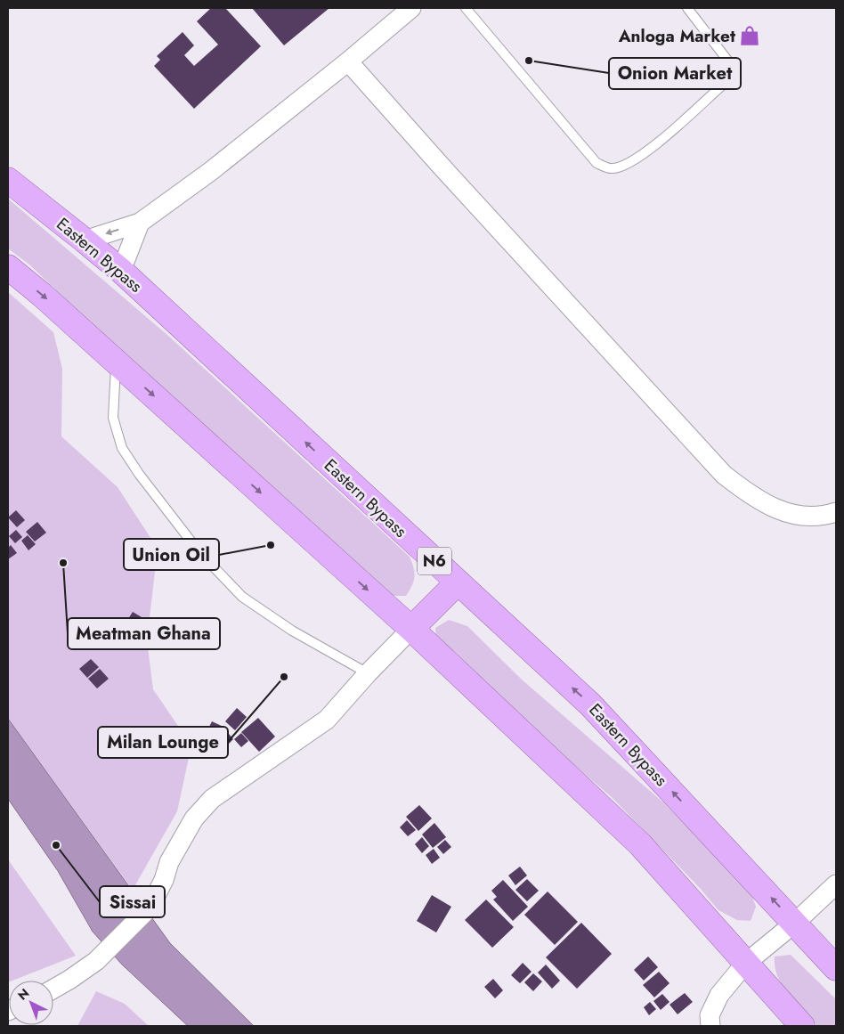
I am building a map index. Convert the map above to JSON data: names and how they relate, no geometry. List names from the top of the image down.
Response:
{
  "streets": {
    "highway": ["Eastern Bypass", "N6"]
  },
  "places": {
    "shop": ["Anloga Market"],
    "other": [
      "Onion Market",
      "Union Oil",
      "Meatman Ghana",
      "Milan Lounge",
      "Sissai"
    ]
  },
  "north": "top left"
}
